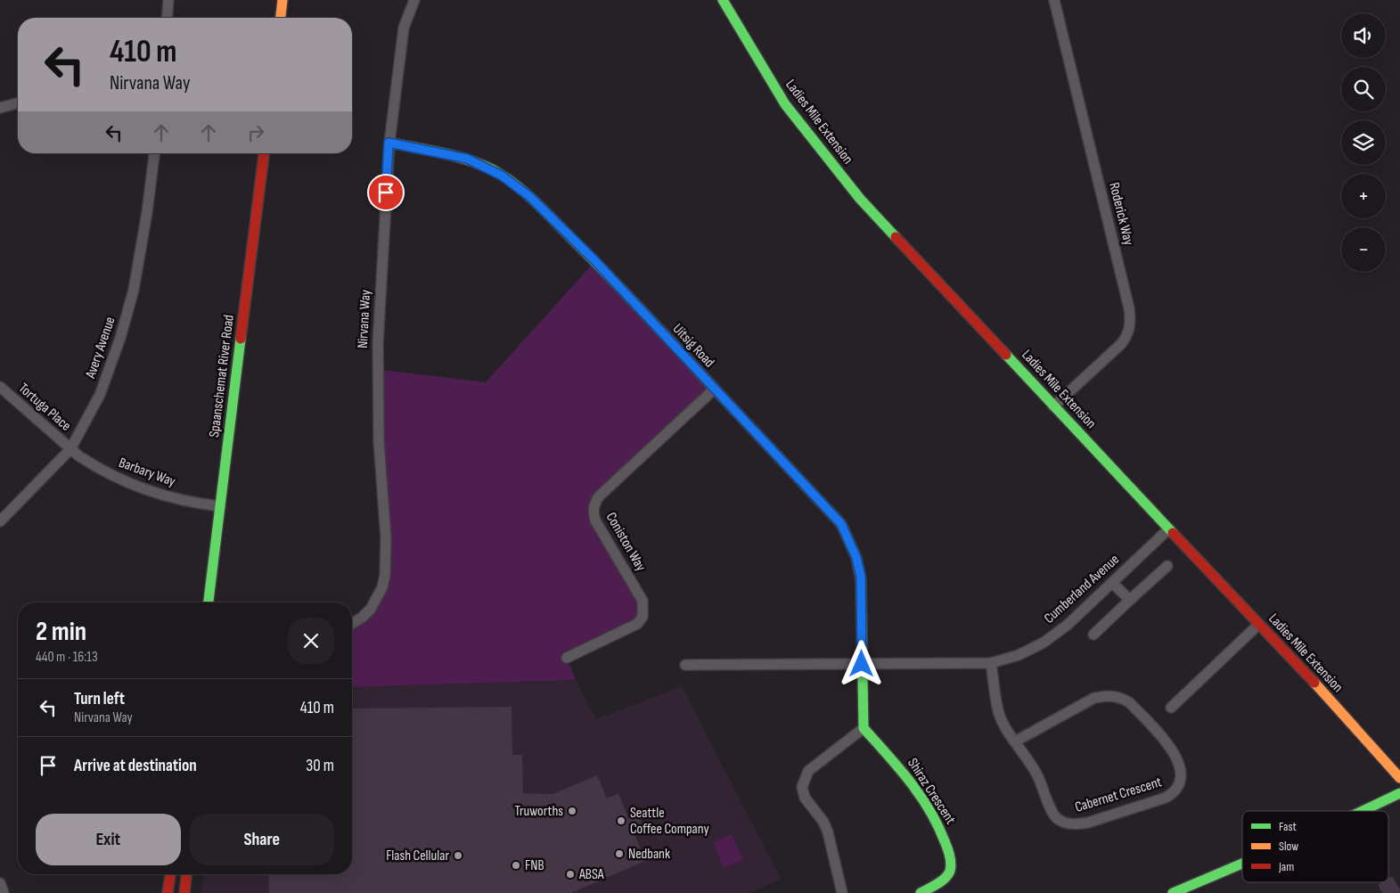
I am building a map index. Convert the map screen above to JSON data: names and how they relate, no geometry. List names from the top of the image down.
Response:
{
  "streets": {
    "main road": [
      "Ladies Mile Extension",
      "Uitsig Road",
      "Spaanschemat River Road",
      "Shiraz Crescent"
    ],
    "street": [
      "Roderick Way",
      "Nirvana Way",
      "Avery Avenue",
      "Tortuga Place",
      "Barbary Way",
      "Coniston Way",
      "Cumberland Avenue",
      "Cabernet Crescent"
    ]
  },
  "crossings": [
    ["Ladies Mile Extension", "Roderick Way"],
    ["Ladies Mile Extension", "Cumberland Avenue"],
    ["Nirvana Way", "Uitsig Road"],
    ["Uitsig Road", "Coniston Way"],
    ["Uitsig Road", "Cumberland Avenue"],
    ["Avery Avenue", "Tortuga Place"],
    ["Avery Avenue", "Barbary Way"],
    ["Spaanschemat River Road", "Barbary Way"],
    ["Tortuga Place", "Barbary Way"],
    ["Cumberland Avenue", "Cabernet Crescent"]
  ],
  "places": [
    "Truworths",
    "Seattle Coffee Company",
    "Nedbank",
    "Flash Cellular",
    "FNB",
    "ABSA"
  ],
  "legend": ["Fast", "Slow", "Jam"],
  "page": {
    "map_buttons": ["+", "−"],
    "turn": ["410 m", "Nirvana Way"],
    "heading": ["2 min", "440 m · 16:13"],
    "list": [
      {
        "name": "Turn left",
        "note": "Nirvana Way",
        "value": "410 m"
      },
      {
        "name": "Arrive at destination",
        "value": "30 m"
      }
    ],
    "buttons": ["Exit", "Share"]
  }
}
